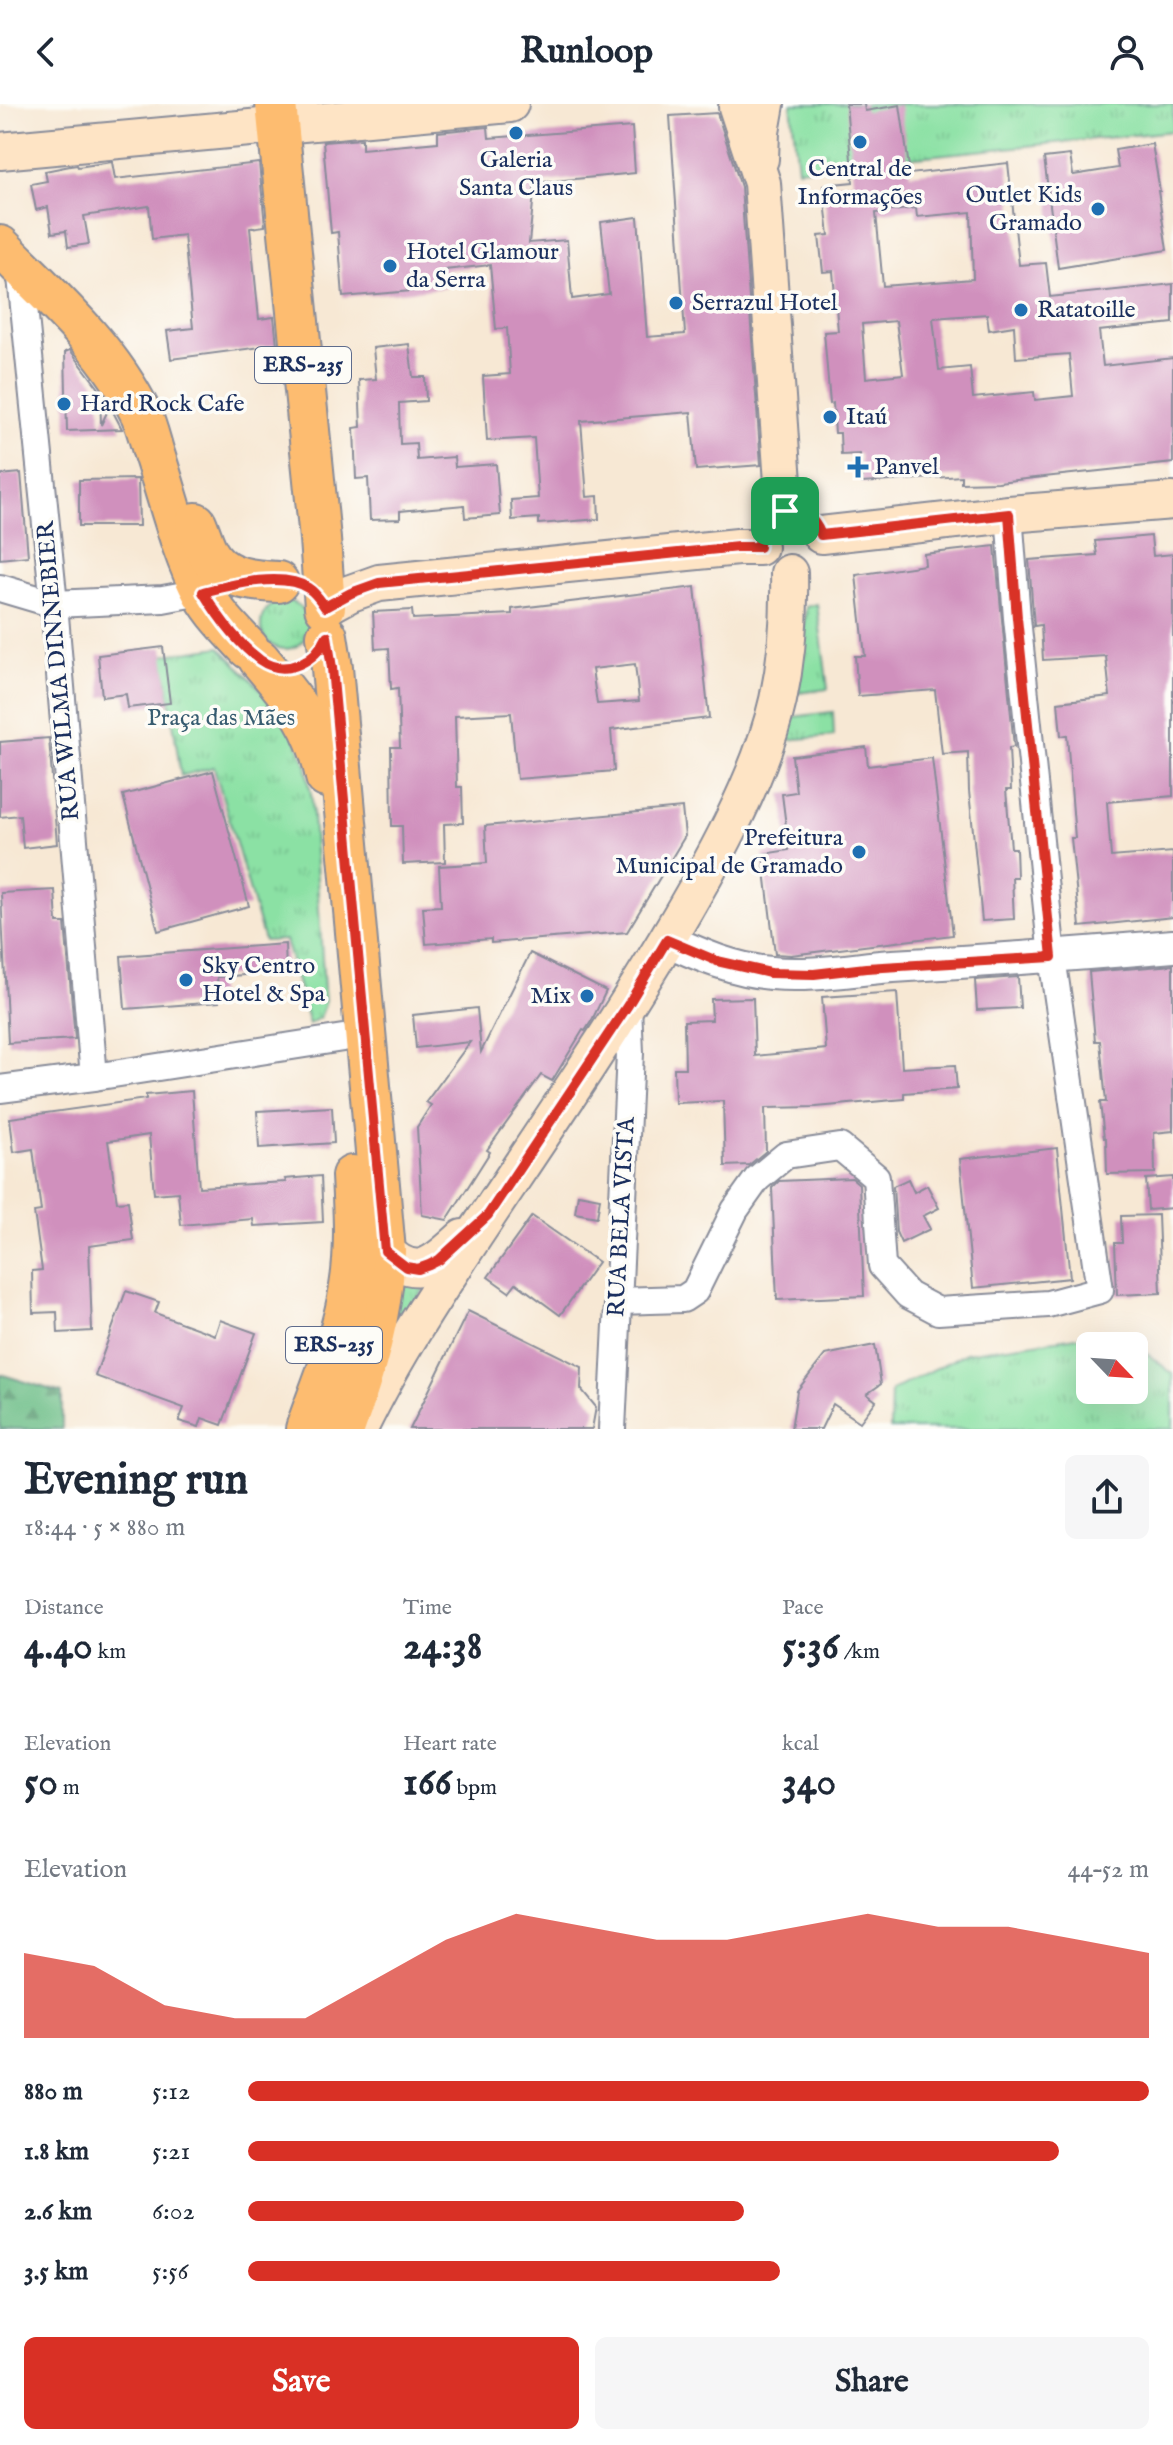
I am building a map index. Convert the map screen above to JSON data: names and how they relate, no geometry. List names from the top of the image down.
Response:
{
  "streets": {
    "main road": ["ERS-235"],
    "street": ["RUA WILMA DINNEBIER", "RUA BELA VISTA"]
  },
  "parks": ["Praça das Mães"],
  "places": {
    "other": [
      "Galeria Santa Claus",
      "Central de Informações",
      "Outlet Kids Gramado",
      "Hotel Glamour da Serra",
      "Serrazul Hotel",
      "Ratatoille",
      "Hard Rock Cafe",
      "Itaú",
      "Prefeitura Municipal de Gramado",
      "Sky Centro Hotel & Spa",
      "Mix"
    ],
    "health": ["Panvel"]
  },
  "north": "bottom right",
  "page": {
    "header": "Runloop",
    "heading": ["Evening run", "18:44 · 5 × 880 m"],
    "stats": [
      ["Distance", "4.40 km"],
      ["Time", "24:38"],
      ["Pace", "5:36 /km"],
      ["Elevation", "50 m"],
      ["Heart rate", "166 bpm"],
      ["kcal", "340"]
    ],
    "chart": ["Elevation", "44–52 m"],
    "list": [
      {
        "name": "880 m",
        "note": "5:12"
      },
      {
        "name": "1.8 km",
        "note": "5:21"
      },
      {
        "name": "2.6 km",
        "note": "6:02"
      },
      {
        "name": "3.5 km",
        "note": "5:56"
      }
    ],
    "buttons": ["Save", "Share"]
  }
}
